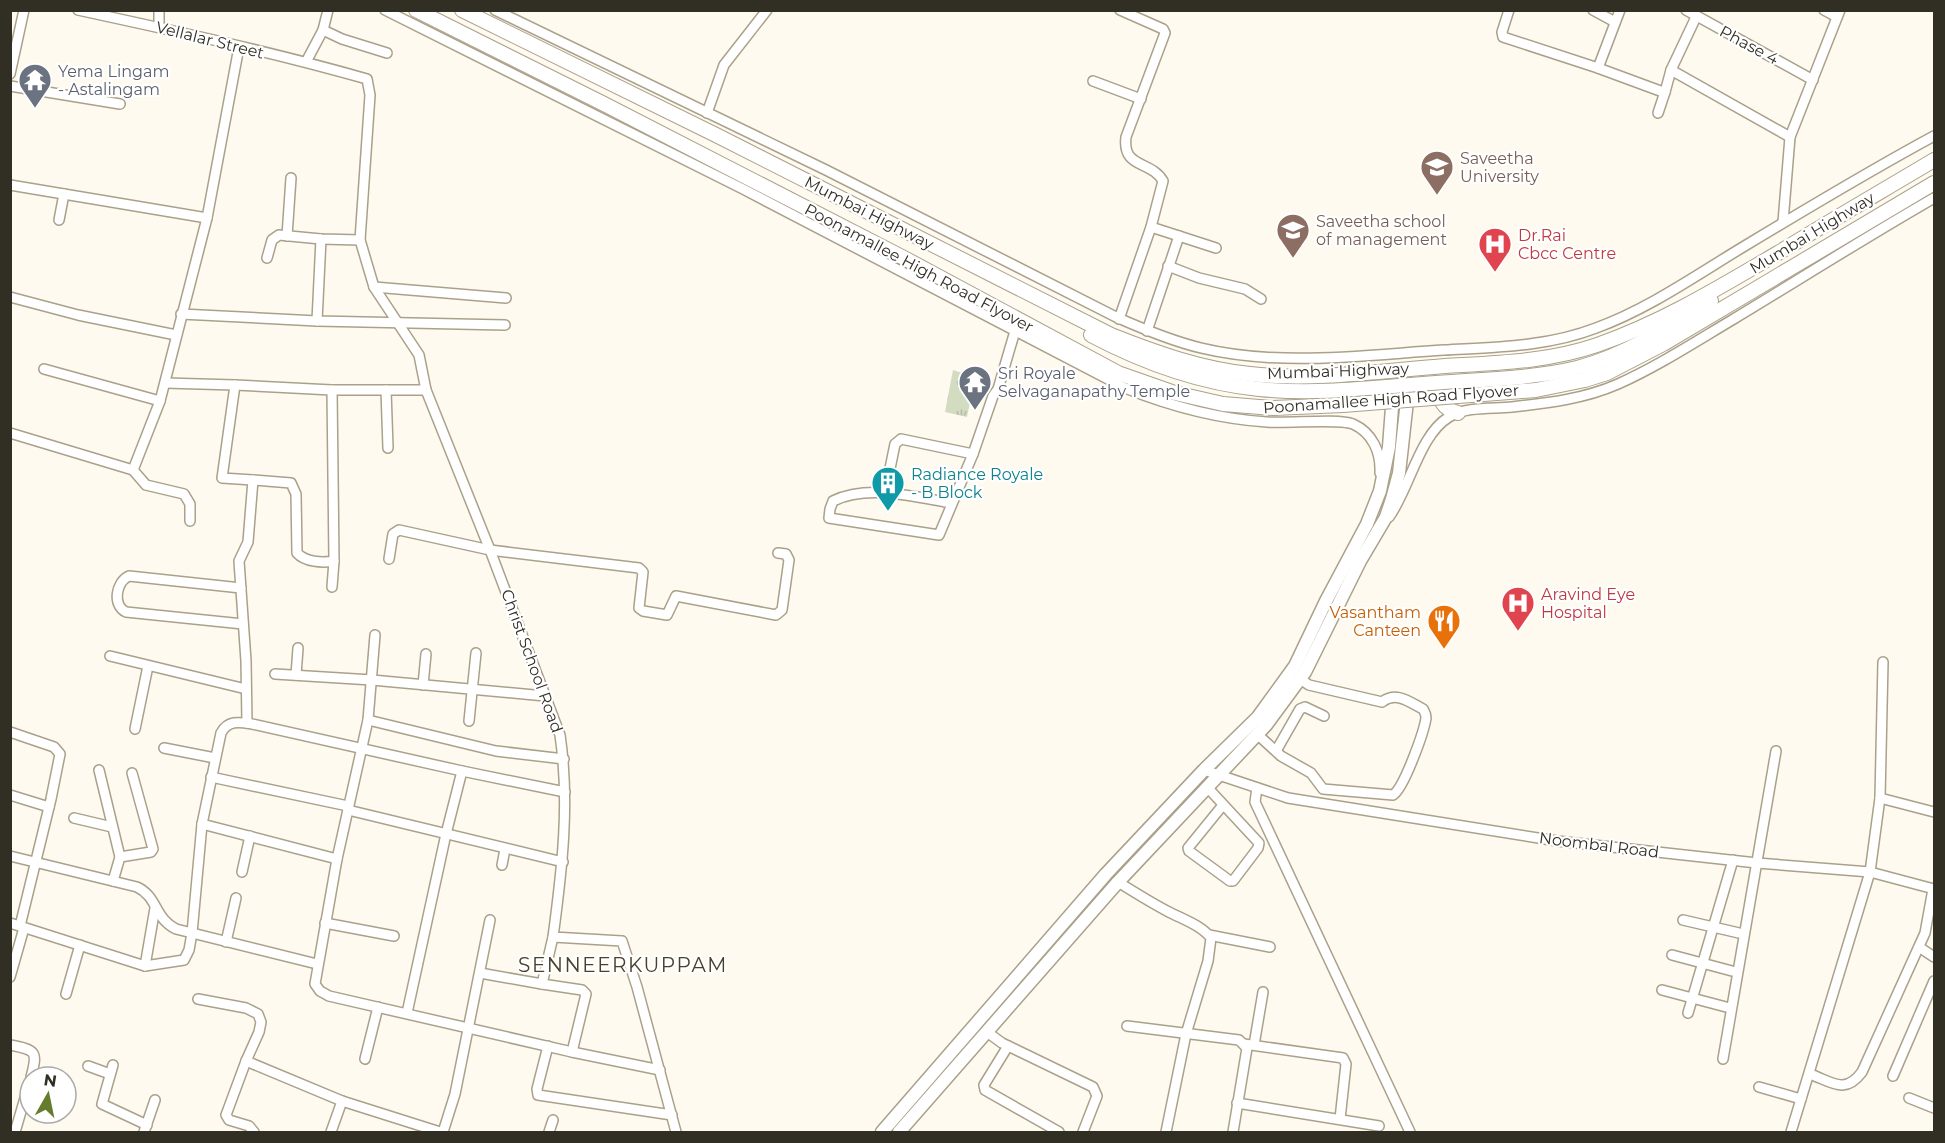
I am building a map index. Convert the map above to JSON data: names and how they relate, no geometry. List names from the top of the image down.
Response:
{
  "streets": {
    "highway": ["Mumbai Highway", "Poonamallee High Road Flyover"],
    "street": [
      "Vellalar Street",
      "Phase 4",
      "Christ School Road",
      "Noombal Road"
    ]
  },
  "crossings": [
    ["Vellalar Street", "Christ School Road"]
  ],
  "districts": ["SENNEERKUPPAM"],
  "places": {
    "temple": ["Yema Lingam - Astalingam", "Sri Royale Selvaganapathy Temple"],
    "school or university": ["Saveetha University", "Saveetha school of management"],
    "hospital": ["Dr.Rai Cbcc Centre", "Aravind Eye Hospital"],
    "building": ["Radiance Royale - B Block"],
    "restaurant": ["Vasantham Canteen"]
  },
  "north": "top"
}
